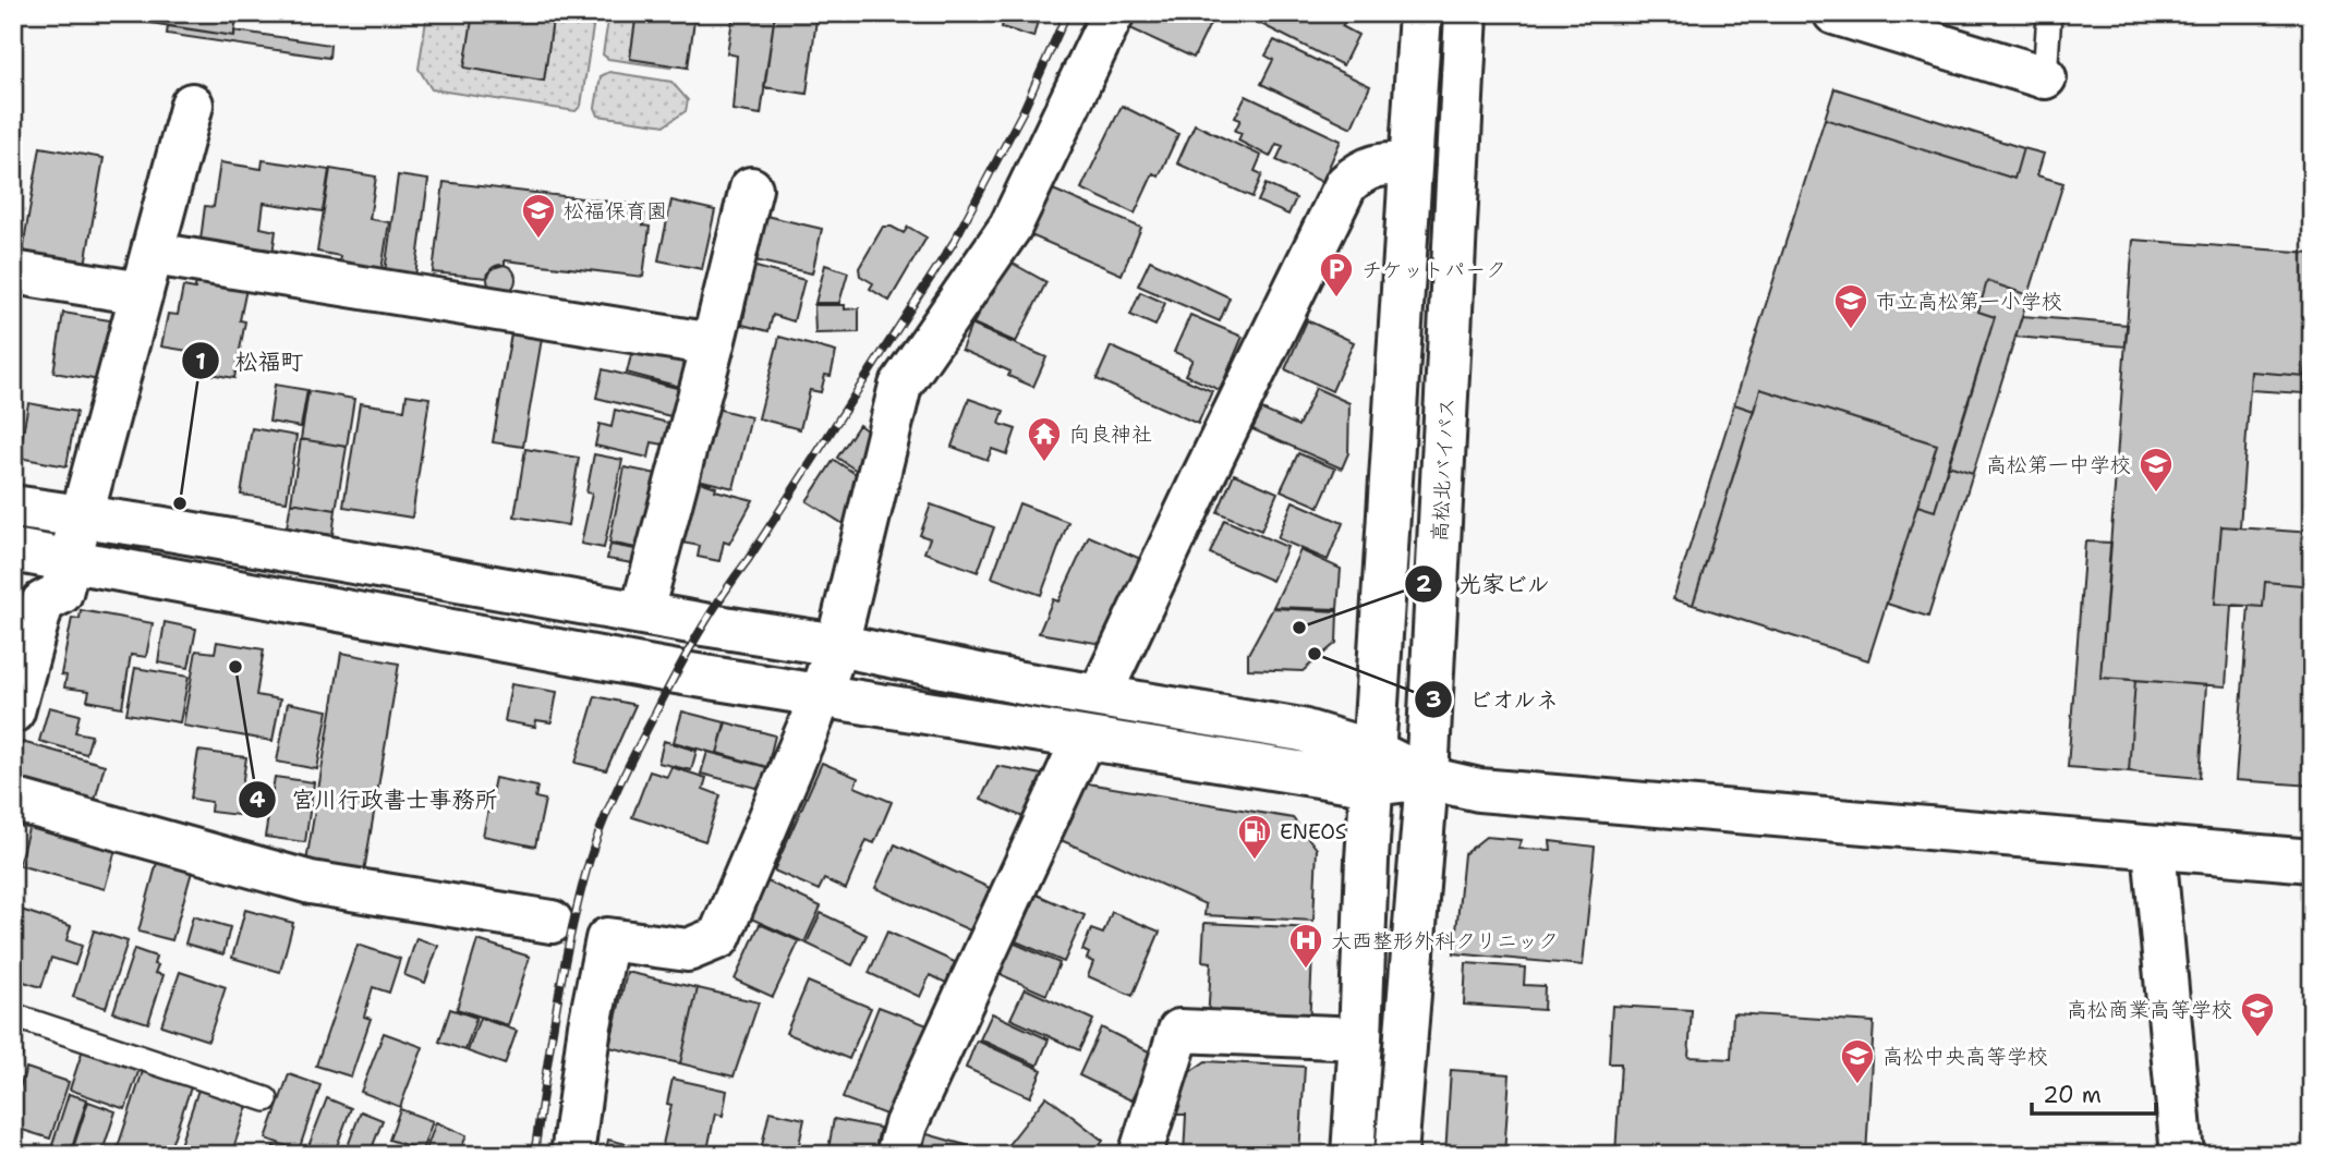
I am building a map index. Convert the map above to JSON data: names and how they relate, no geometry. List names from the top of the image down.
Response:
{
  "streets": {
    "main road": ["高松北バイパス"]
  },
  "places": {
    "school or university": [
      "松福保育園",
      "市立高松第一小学校",
      "高松第一中学校",
      "高松商業高等学校",
      "高松中央高等学校"
    ],
    "parking": ["チケットパーク"],
    "temple": ["向良神社"],
    "other": [
      "松福町",
      "光家ビル",
      "ビオルネ",
      "宮川行政書士事務所"
    ],
    "fuel station": ["ENEOS"],
    "hospital": ["大西整形外科クリニック"]
  },
  "scale_bar": "20 m"
}
